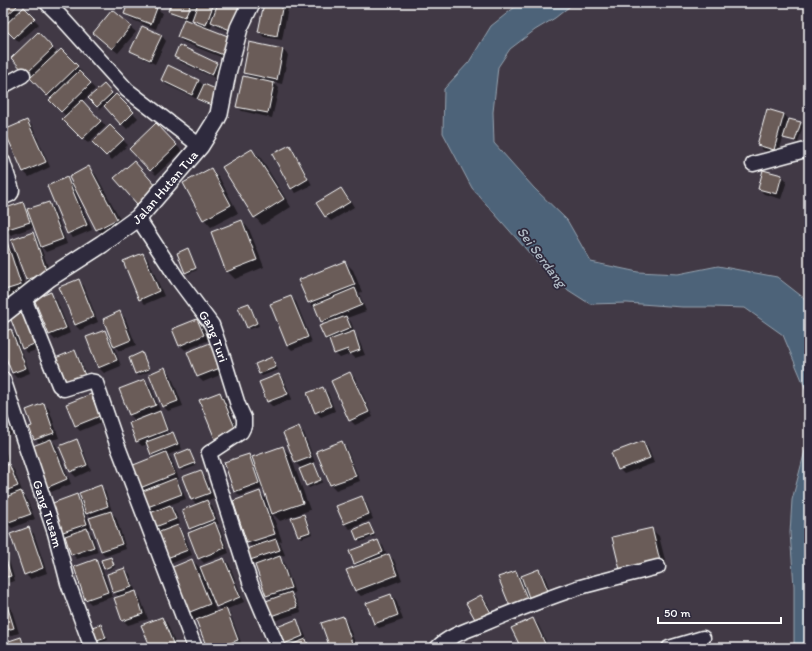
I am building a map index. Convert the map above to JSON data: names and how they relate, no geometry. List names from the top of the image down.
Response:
{
  "streets": {
    "street": ["Jalan Hutan Tua", "Gang Turi", "Gang Tusam"]
  },
  "crossings": [
    ["Jalan Hutan Tua", "Gang Turi"]
  ],
  "water": ["Sei Serdang"],
  "scale_bar": "50 m"
}
